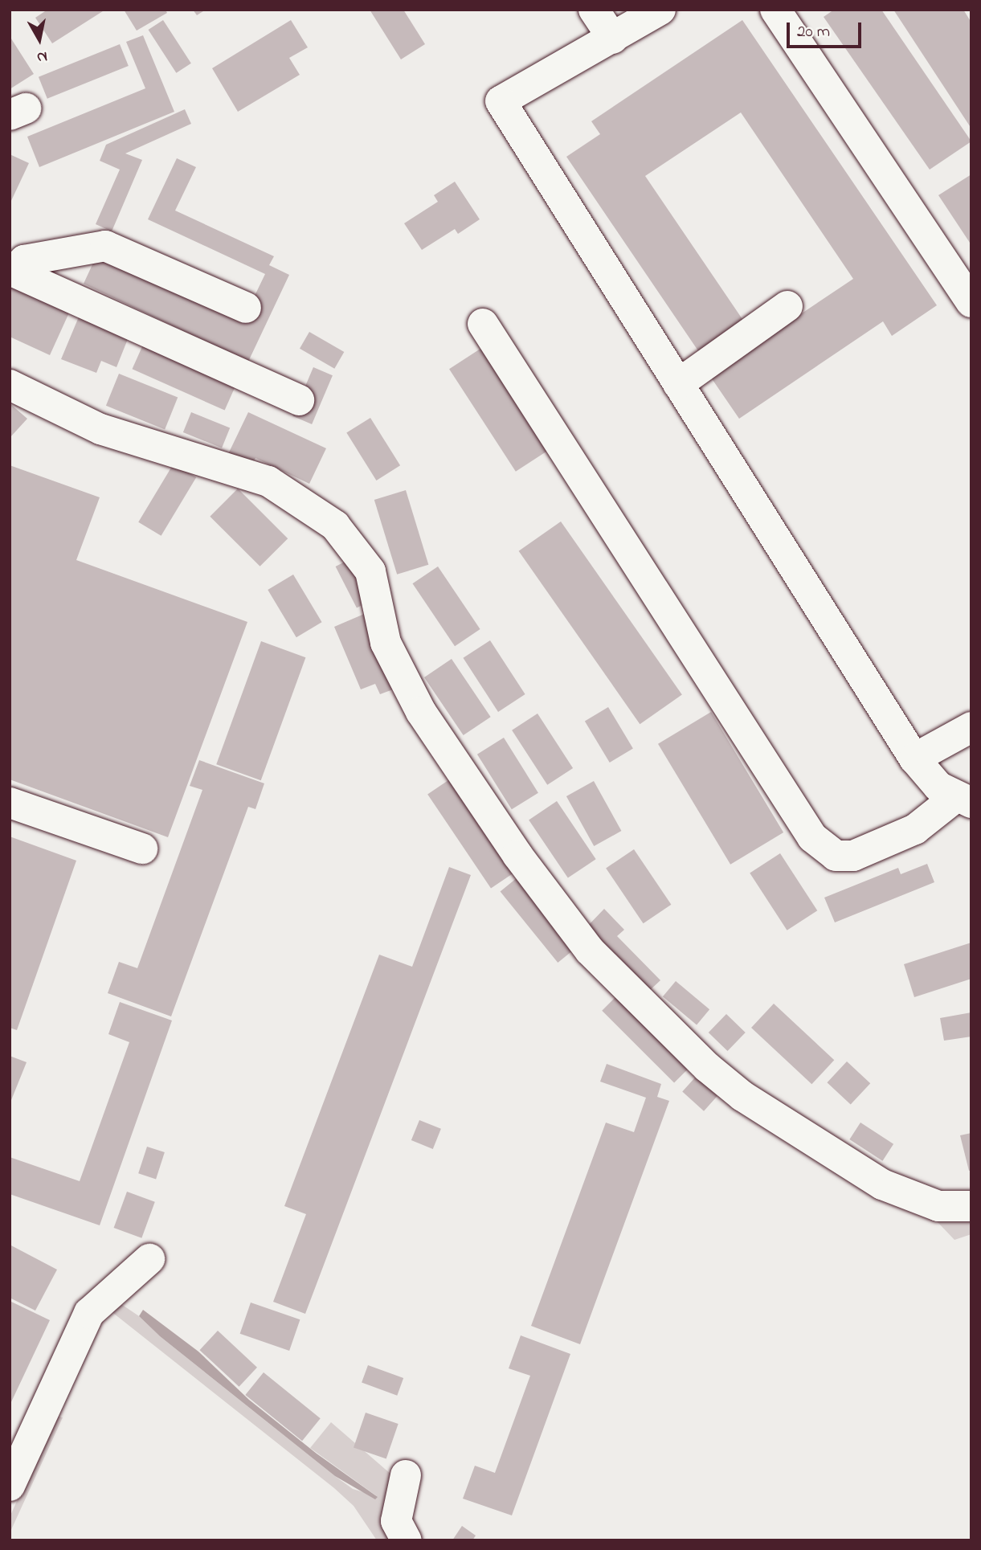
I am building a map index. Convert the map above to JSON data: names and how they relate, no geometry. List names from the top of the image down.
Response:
{
  "scale_bar": "20 m",
  "north": "bottom"
}
